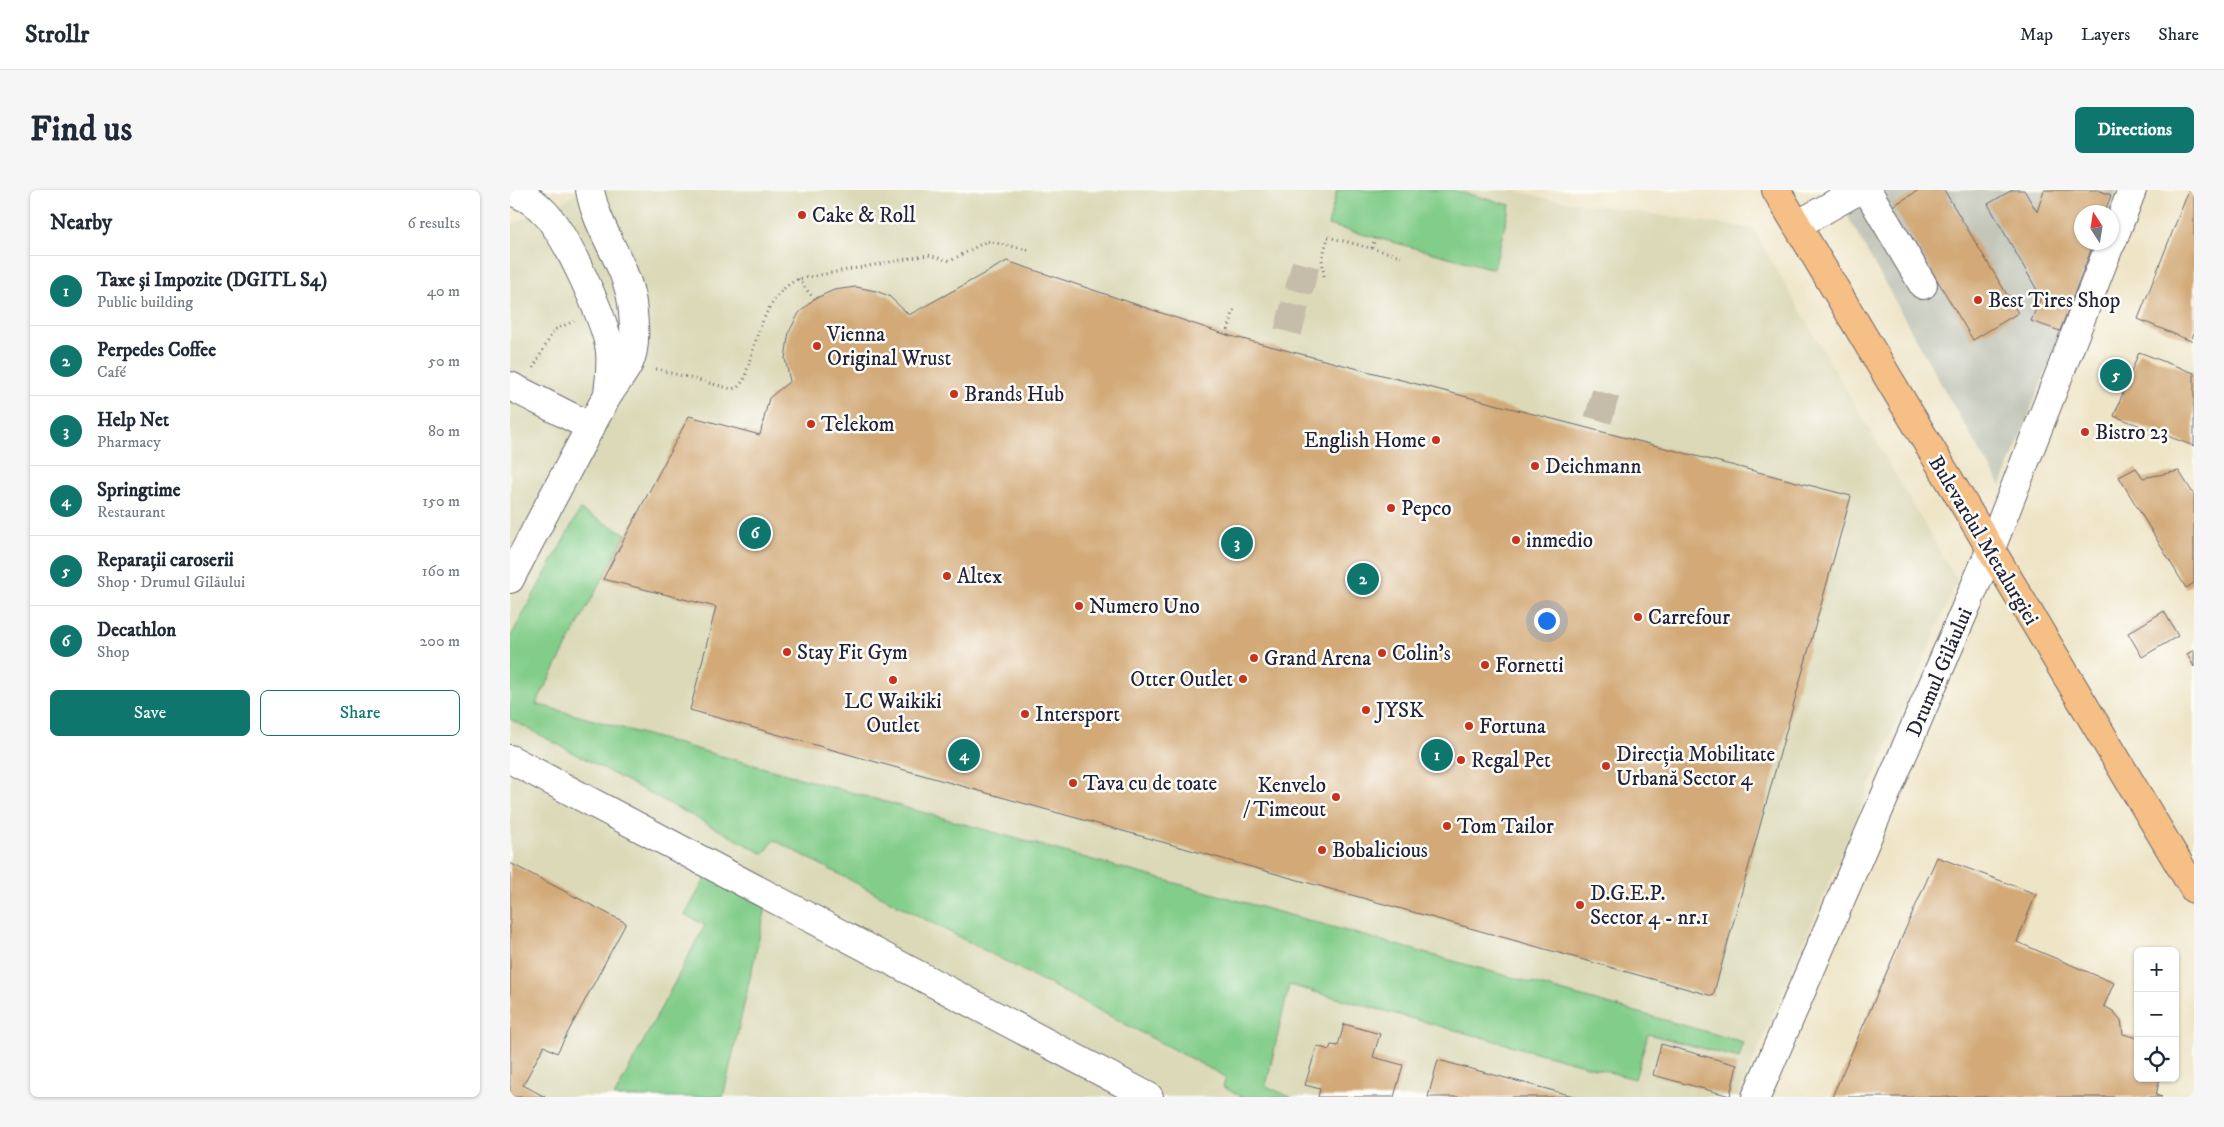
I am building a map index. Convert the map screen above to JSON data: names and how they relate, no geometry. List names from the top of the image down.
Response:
{
  "streets": {
    "main road": ["Bulevardul Metalurgiei"],
    "street": ["Drumul Gilăului"]
  },
  "crossings": [
    ["Bulevardul Metalurgiei", "Drumul Gilăului"]
  ],
  "places": [
    "Cake & Roll",
    "Best Tires Shop",
    "Vienna Original Wrust",
    "Brands Hub",
    "Telekom",
    "Bistro 23",
    "English Home",
    "Deichmann",
    "Pepco",
    "inmedio",
    "Altex",
    "Numero Uno",
    "Carrefour",
    "Stay Fit Gym",
    "Colin's",
    "Grand Arena",
    "Fornetti",
    "Otter Outlet",
    "LC Waikiki Outlet",
    "JYSK",
    "Intersport",
    "Fortuna",
    "Regal Pet",
    "Direcția Mobilitate Urbană Sector 4",
    "Tava cu de toate",
    "Kenvelo / Timeout",
    "Tom Tailor",
    "Bobalicious",
    "D.G.E.P. Sector 4 - nr.1"
  ],
  "north": "top",
  "page": {
    "header": "Strollr",
    "nav": ["Map", "Layers", "Share"],
    "buttons": [
      "Directions",
      ["Save", "Share"]
    ],
    "title": "Find us",
    "heading": ["Nearby", "6 results"],
    "list": [
      {
        "mark": "1",
        "name": "Taxe și Impozite (DGITL S4)",
        "note": "Public building",
        "value": "40 m"
      },
      {
        "mark": "2",
        "name": "Perpedes Coffee",
        "note": "Café",
        "value": "50 m"
      },
      {
        "mark": "3",
        "name": "Help Net",
        "note": "Pharmacy",
        "value": "80 m"
      },
      {
        "mark": "4",
        "name": "Springtime",
        "note": "Restaurant",
        "value": "150 m"
      },
      {
        "mark": "5",
        "name": "Reparații caroserii",
        "note": "Shop · Drumul Gilăului",
        "value": "160 m"
      },
      {
        "mark": "6",
        "name": "Decathlon",
        "note": "Shop",
        "value": "200 m"
      }
    ],
    "pins": [
      "5",
      "6",
      "3",
      "2",
      "1",
      "4"
    ],
    "map_buttons": ["+", "−"]
  }
}
